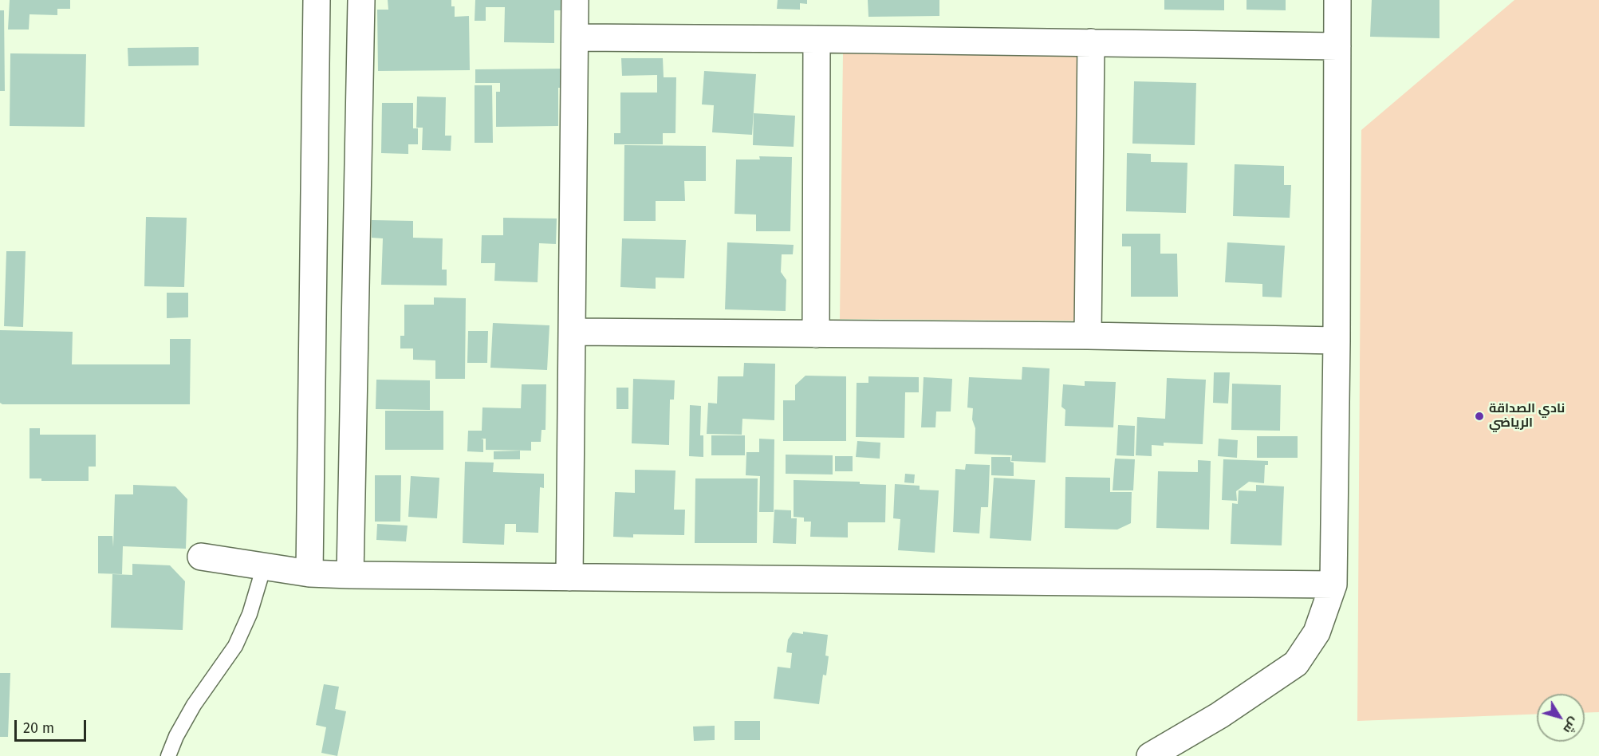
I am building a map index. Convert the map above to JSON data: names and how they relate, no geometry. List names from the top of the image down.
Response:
{
  "places": ["نادي الصداقة الرياضي"],
  "scale_bar": "20 m",
  "north": "bottom right"
}
